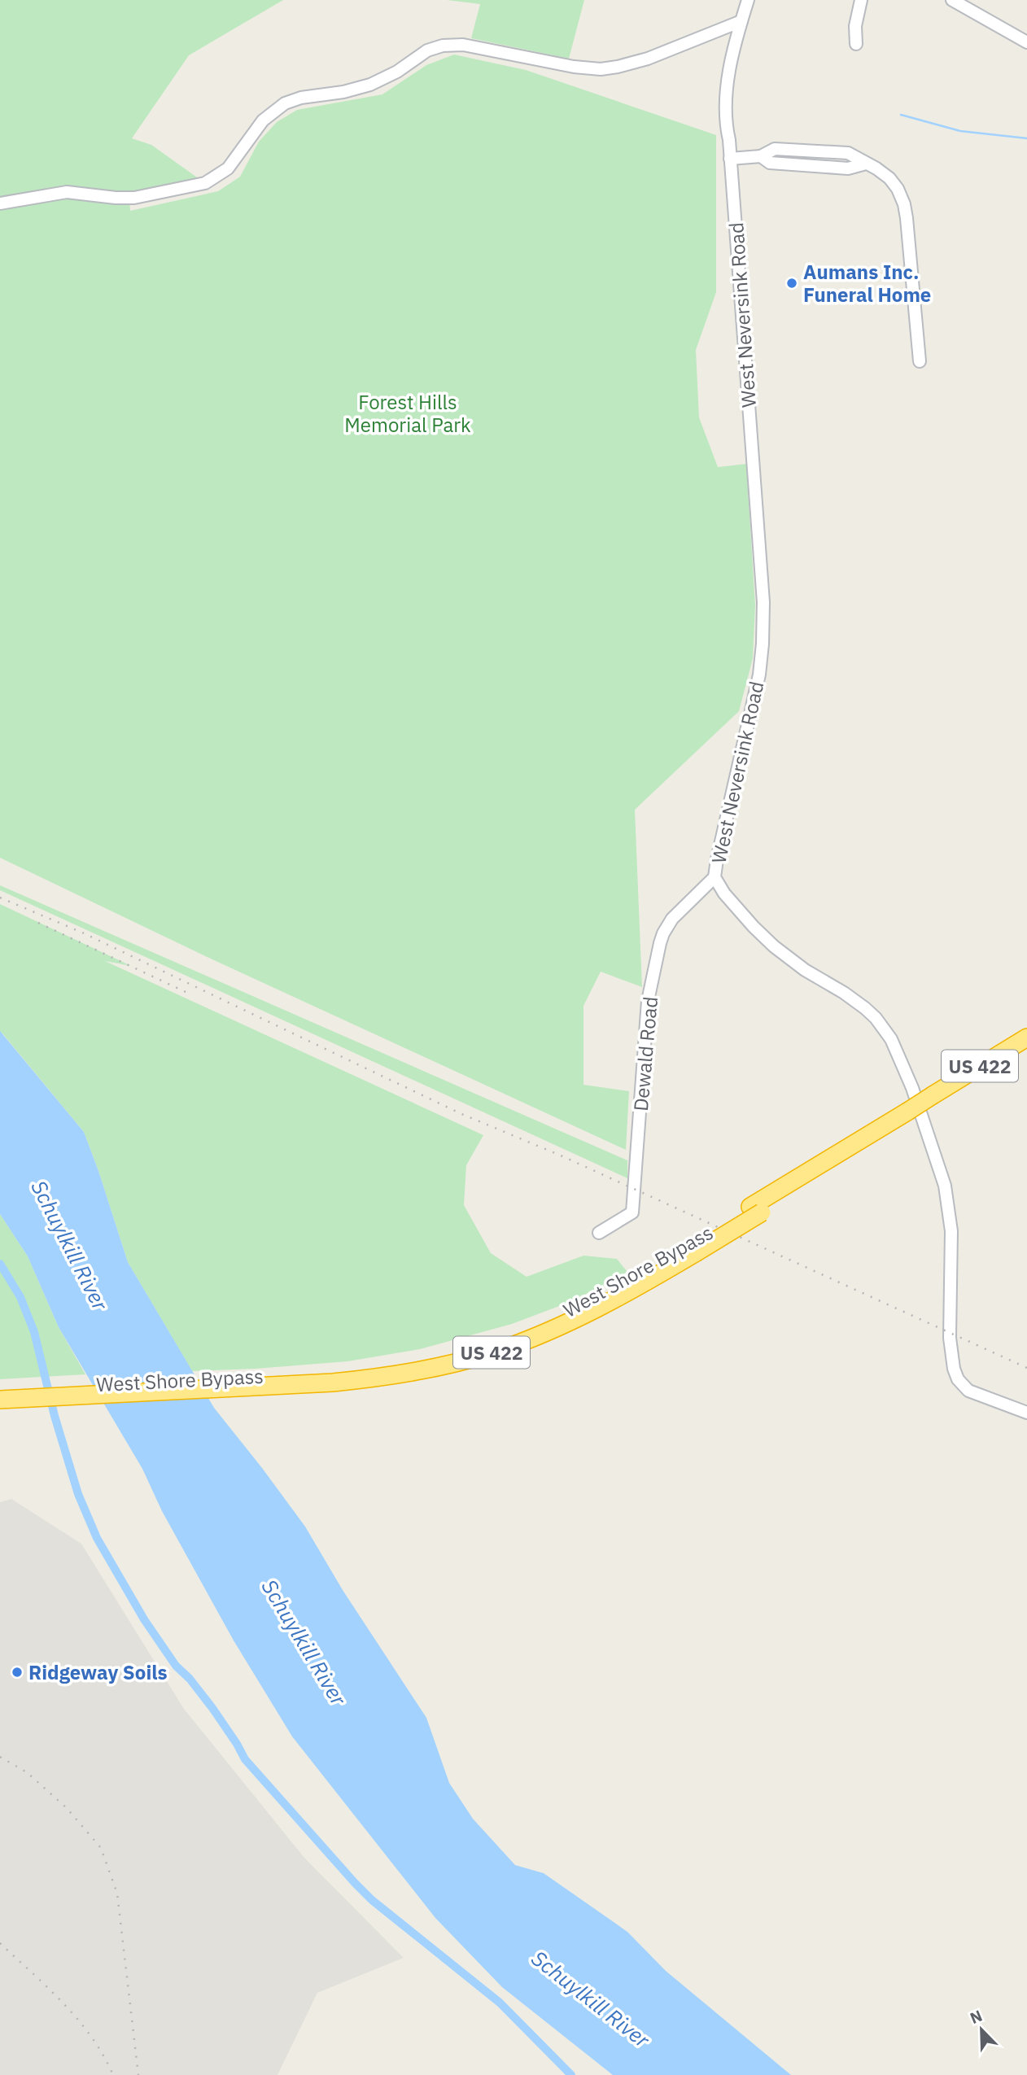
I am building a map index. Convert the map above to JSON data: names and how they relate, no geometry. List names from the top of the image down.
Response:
{
  "streets": {
    "highway": ["US 422", "West Shore Bypass"],
    "street": ["West Neversink Road", "Dewald Road"]
  },
  "crossings": [
    ["West Neversink Road", "Dewald Road"]
  ],
  "water": ["Schuylkill River"],
  "parks": ["Forest Hills Memorial Park"],
  "places": ["Aumans Inc. Funeral Home", "Ridgeway Soils"],
  "north": "top left"
}
